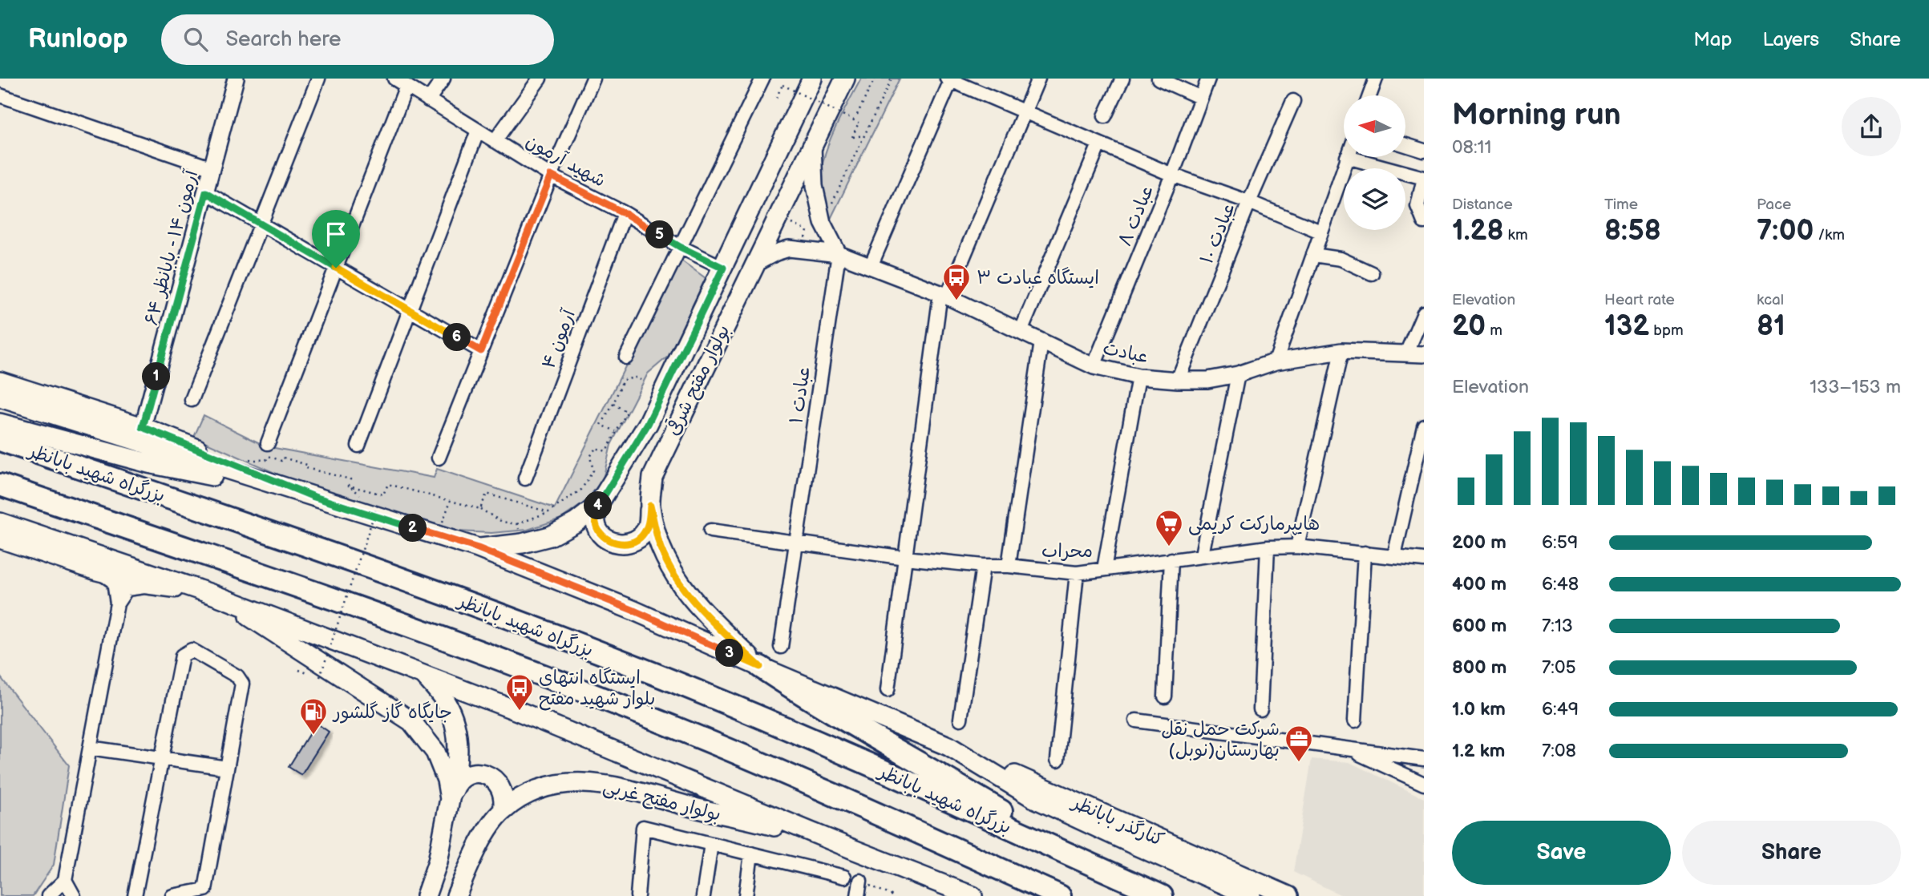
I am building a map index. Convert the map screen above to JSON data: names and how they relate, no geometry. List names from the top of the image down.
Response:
{
  "streets": {
    "highway": ["بزرگراه شهید بابانظر"],
    "main road": ["بولوار مفتح شرقی", "بولوار مفتح غربی", "کنارگذر بابانظر"],
    "street": [
      "شهید آرمون",
      "عبادت ۸",
      "عبادت ۱۰",
      "آرمون ۱۴ - بابانظر ۶۴",
      "آرمون ۴",
      "عبادت",
      "عبادت ۱",
      "محراب"
    ]
  },
  "crossings": [
    ["شهید آرمون", "آرمون ۴"],
    ["شهید آرمون", "بولوار مفتح شرقی"],
    ["عبادت ۸", "عبادت"],
    ["عبادت ۱۰", "عبادت"],
    ["عبادت", "بولوار مفتح شرقی"],
    ["عبادت", "عبادت ۱"],
    ["عبادت ۱", "محراب"]
  ],
  "places": {
    "bus stop": ["ایستگاه عبادت ۳", "ایستگاه انتهای بلوار شهید مفتح"],
    "supermarket": ["هایپرمارکت کریمی"],
    "fuel station": ["جایگاه گاز گلشور"],
    "office": ["شرکت حمل نقل بهارستان(نوبل)"]
  },
  "north": "left",
  "page": {
    "header": "Runloop",
    "search": "Search here",
    "nav": ["Map", "Layers", "Share"],
    "heading": ["Morning run", "08:11"],
    "stats": [
      ["Distance", "1.28 km"],
      ["Time", "8:58"],
      ["Pace", "7:00 /km"],
      ["Elevation", "20 m"],
      ["Heart rate", "132 bpm"],
      ["kcal", "81"]
    ],
    "pins": [
      "5",
      "6",
      "1",
      "4",
      "2",
      "3"
    ],
    "chart": ["Elevation", "133–153 m"],
    "list": [
      {
        "name": "200 m",
        "note": "6:59"
      },
      {
        "name": "400 m",
        "note": "6:48"
      },
      {
        "name": "600 m",
        "note": "7:13"
      },
      {
        "name": "800 m",
        "note": "7:05"
      },
      {
        "name": "1.0 km",
        "note": "6:49"
      },
      {
        "name": "1.2 km",
        "note": "7:08"
      }
    ],
    "buttons": ["Save", "Share"]
  }
}
